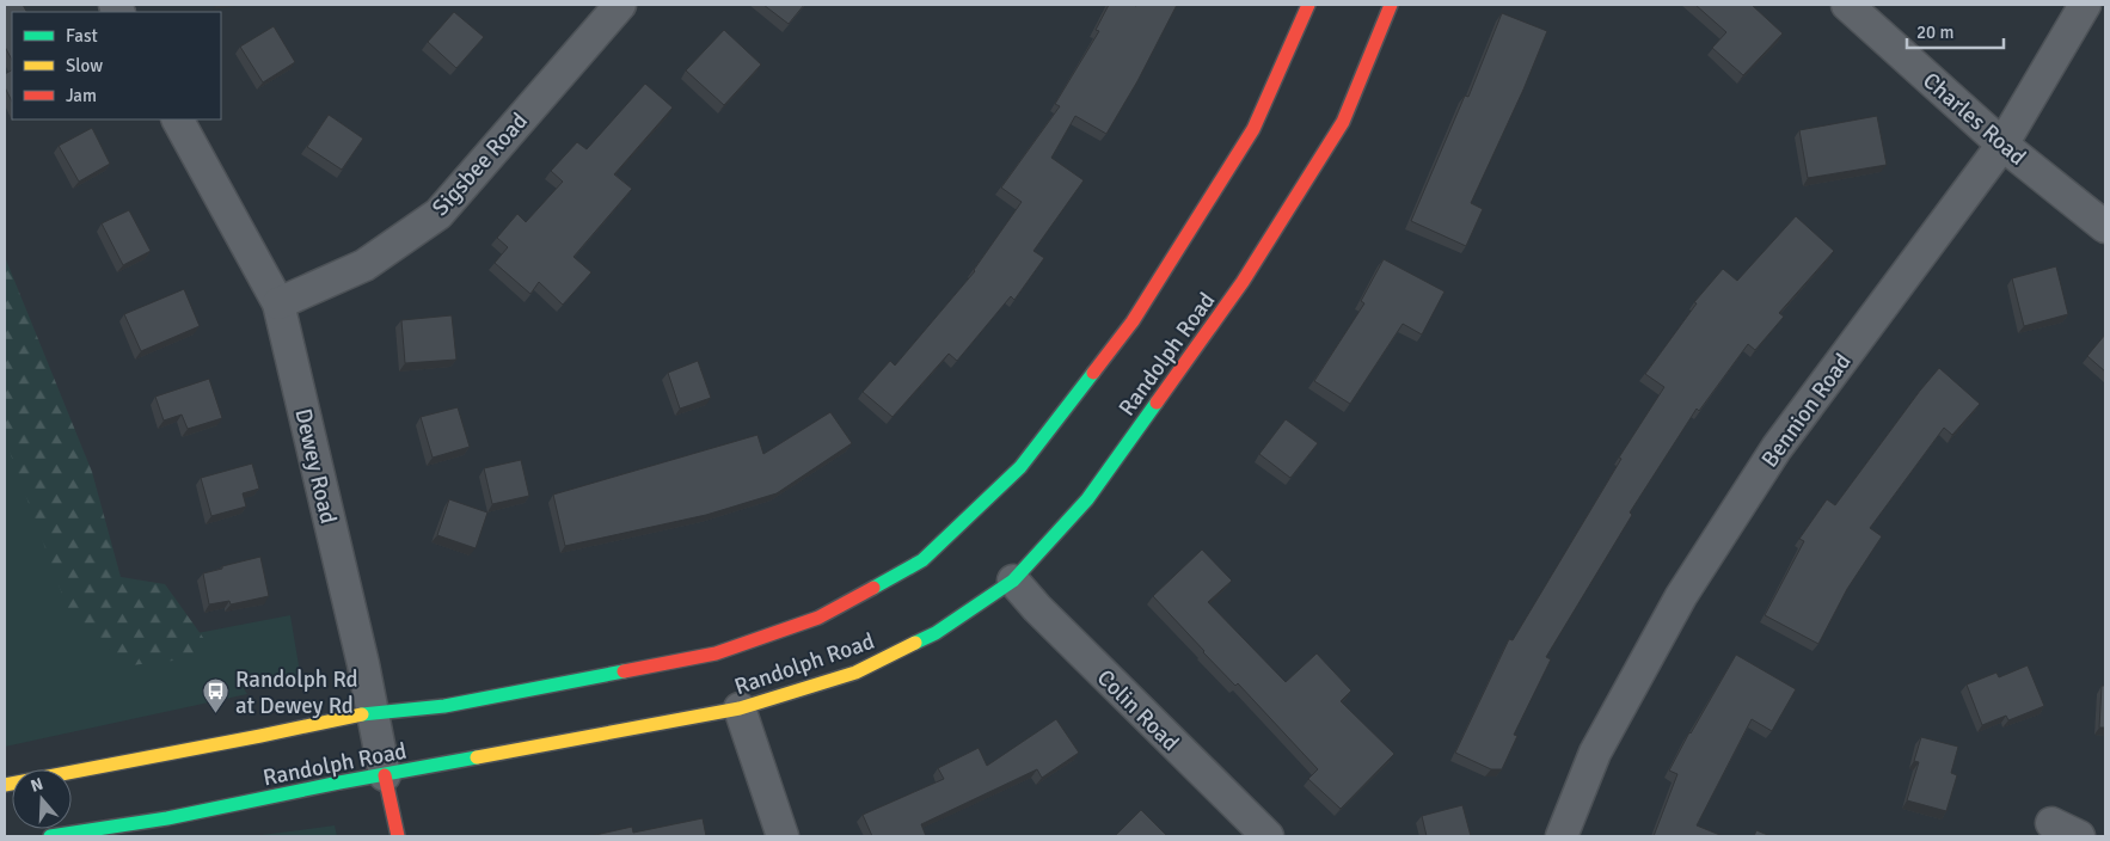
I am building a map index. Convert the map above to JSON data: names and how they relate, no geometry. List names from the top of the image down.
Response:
{
  "streets": {
    "main road": ["Randolph Road", "Dewey Road"],
    "street": [
      "Charles Road",
      "Sigsbee Road",
      "Bennion Road",
      "Colin Road"
    ]
  },
  "crossings": [
    ["Charles Road", "Bennion Road"],
    ["Sigsbee Road", "Dewey Road"],
    ["Randolph Road", "Dewey Road"],
    ["Randolph Road", "Colin Road"]
  ],
  "places": {
    "bus stop": ["Randolph Rd at Dewey Rd"]
  },
  "legend": ["Fast", "Slow", "Jam"],
  "scale_bar": "20 m",
  "north": "top"
}
